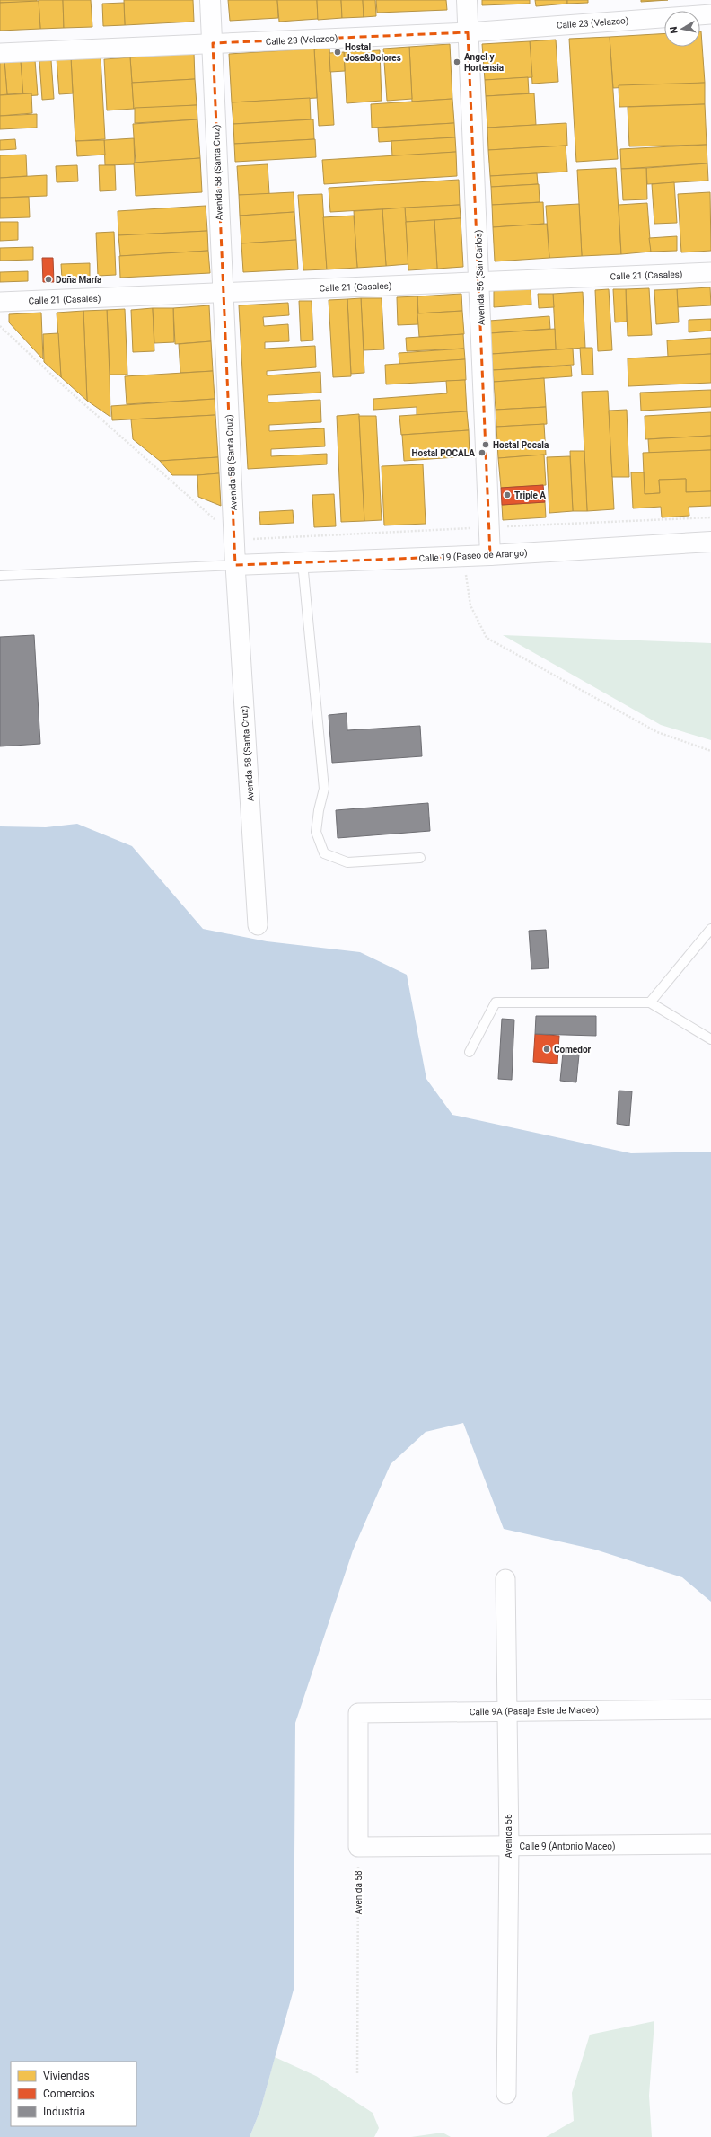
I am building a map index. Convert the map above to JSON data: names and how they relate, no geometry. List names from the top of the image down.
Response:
{
  "streets": {
    "main road": ["Avenida 58 (Santa Cruz)", "Avenida 56 (San Carlos)", "Calle 19 (Paseo de Arango)"],
    "street": [
      "Calle 23 (Velazco)",
      "Calle 21 (Casales)",
      "Calle 9A (Pasaje Este de Maceo)",
      "Avenida 56",
      "Calle 9 (Antonio Maceo)"
    ],
    "path": ["Avenida 58"]
  },
  "crossings": [
    ["Calle 23 (Velazco)", "Avenida 58 (Santa Cruz)"],
    ["Calle 23 (Velazco)", "Avenida 56 (San Carlos)"],
    ["Avenida 58 (Santa Cruz)", "Calle 21 (Casales)"],
    ["Avenida 58 (Santa Cruz)", "Calle 19 (Paseo de Arango)"],
    ["Calle 21 (Casales)", "Avenida 56 (San Carlos)"],
    ["Avenida 56 (San Carlos)", "Calle 19 (Paseo de Arango)"],
    ["Calle 9A (Pasaje Este de Maceo)", "Avenida 56"],
    ["Calle 9A (Pasaje Este de Maceo)", "Calle 9 (Antonio Maceo)"],
    ["Calle 9A (Pasaje Este de Maceo)", "Avenida 58"],
    ["Avenida 56", "Calle 9 (Antonio Maceo)"],
    ["Calle 9 (Antonio Maceo)", "Avenida 58"]
  ],
  "places": [
    "Hostal Jose&Dolores",
    "Angel y Hortensia",
    "Doña María",
    "Hostal Pocala",
    "Hostal POCALA",
    "Triple A",
    "Comedor"
  ],
  "legend": ["Viviendas", "Comercios", "Industria"],
  "north": "left"
}
